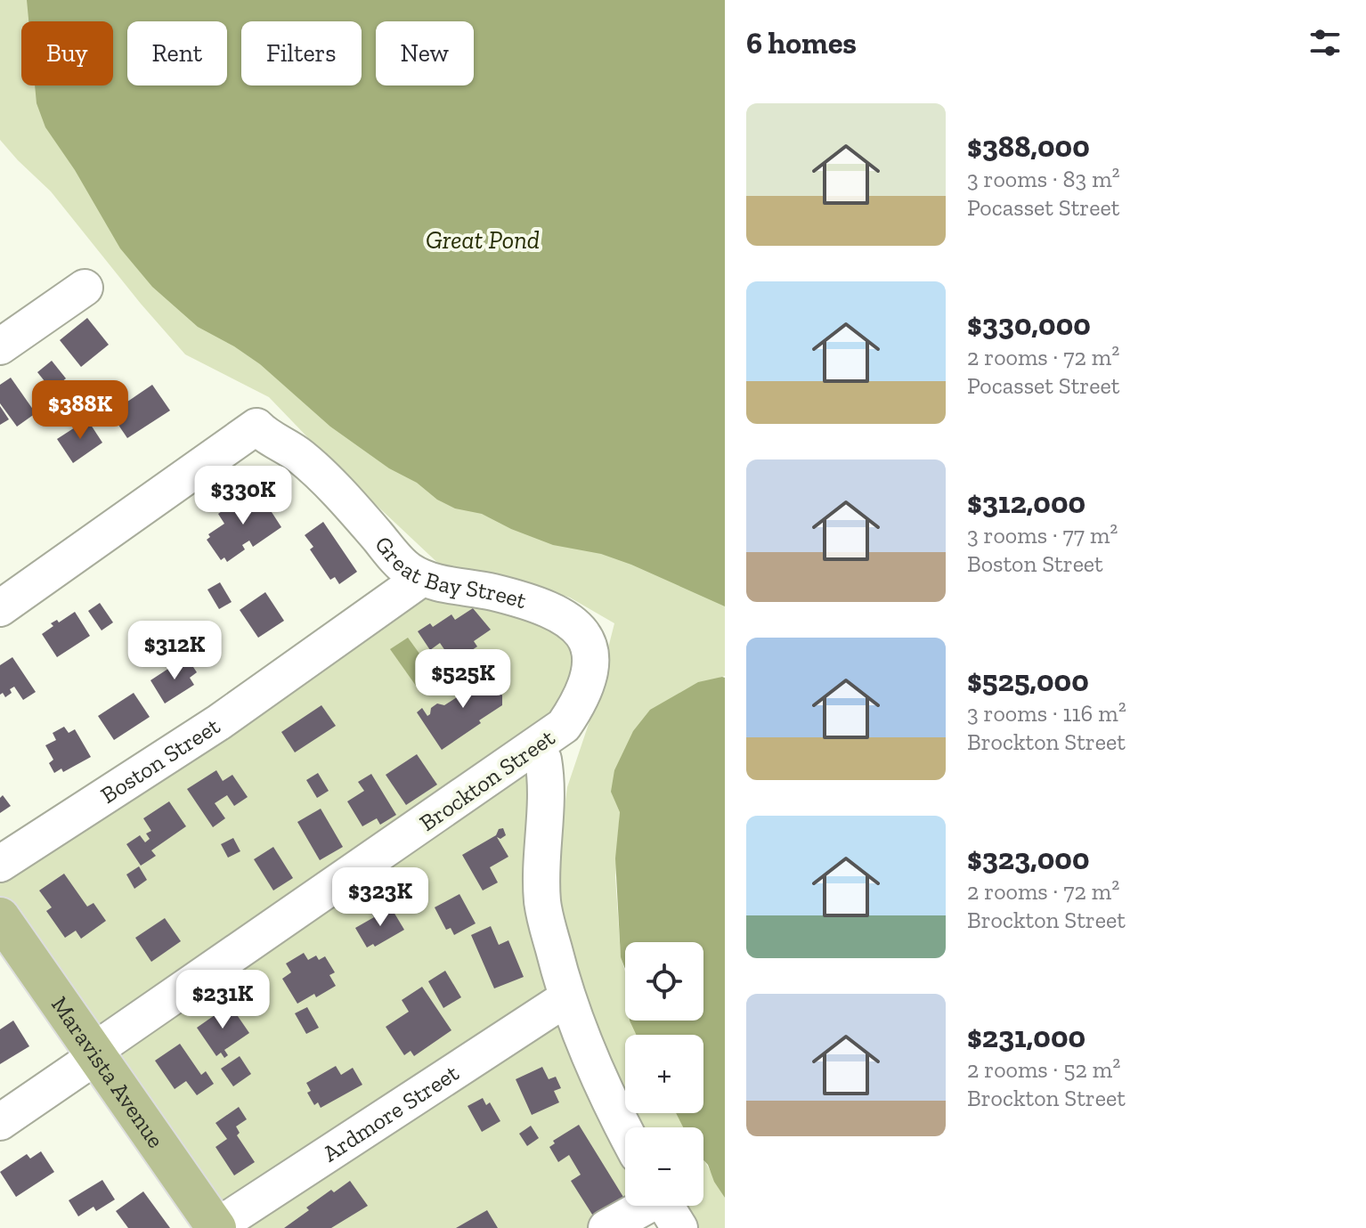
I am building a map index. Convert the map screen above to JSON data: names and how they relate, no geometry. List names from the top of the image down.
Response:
{
  "streets": {
    "main road": ["Maravista Avenue"],
    "street": [
      "Great Bay Street",
      "Boston Street",
      "Brockton Street",
      "Ardmore Street"
    ]
  },
  "crossings": [
    ["Great Bay Street", "Boston Street"],
    ["Great Bay Street", "Brockton Street"],
    ["Brockton Street", "Maravista Avenue"],
    ["Maravista Avenue", "Ardmore Street"]
  ],
  "water": ["Great Pond"],
  "page": {
    "heading": "6 homes",
    "chip": [
      "Buy",
      "Rent",
      "Filters",
      "New"
    ],
    "list": [
      {
        "name": "$388,000",
        "note": "3 rooms · 83 m² · Pocasset Street"
      },
      {
        "name": "$330,000",
        "note": "2 rooms · 72 m² · Pocasset Street"
      },
      {
        "name": "$312,000",
        "note": "3 rooms · 77 m² · Boston Street"
      },
      {
        "name": "$525,000",
        "note": "3 rooms · 116 m² · Brockton Street"
      },
      {
        "name": "$323,000",
        "note": "2 rooms · 72 m² · Brockton Street"
      },
      {
        "name": "$231,000",
        "note": "2 rooms · 52 m² · Brockton Street"
      }
    ],
    "price": [
      "$388K",
      "$330K",
      "$312K",
      "$525K",
      "$323K",
      "$231K"
    ],
    "map_buttons": ["+", "−"]
  }
}
